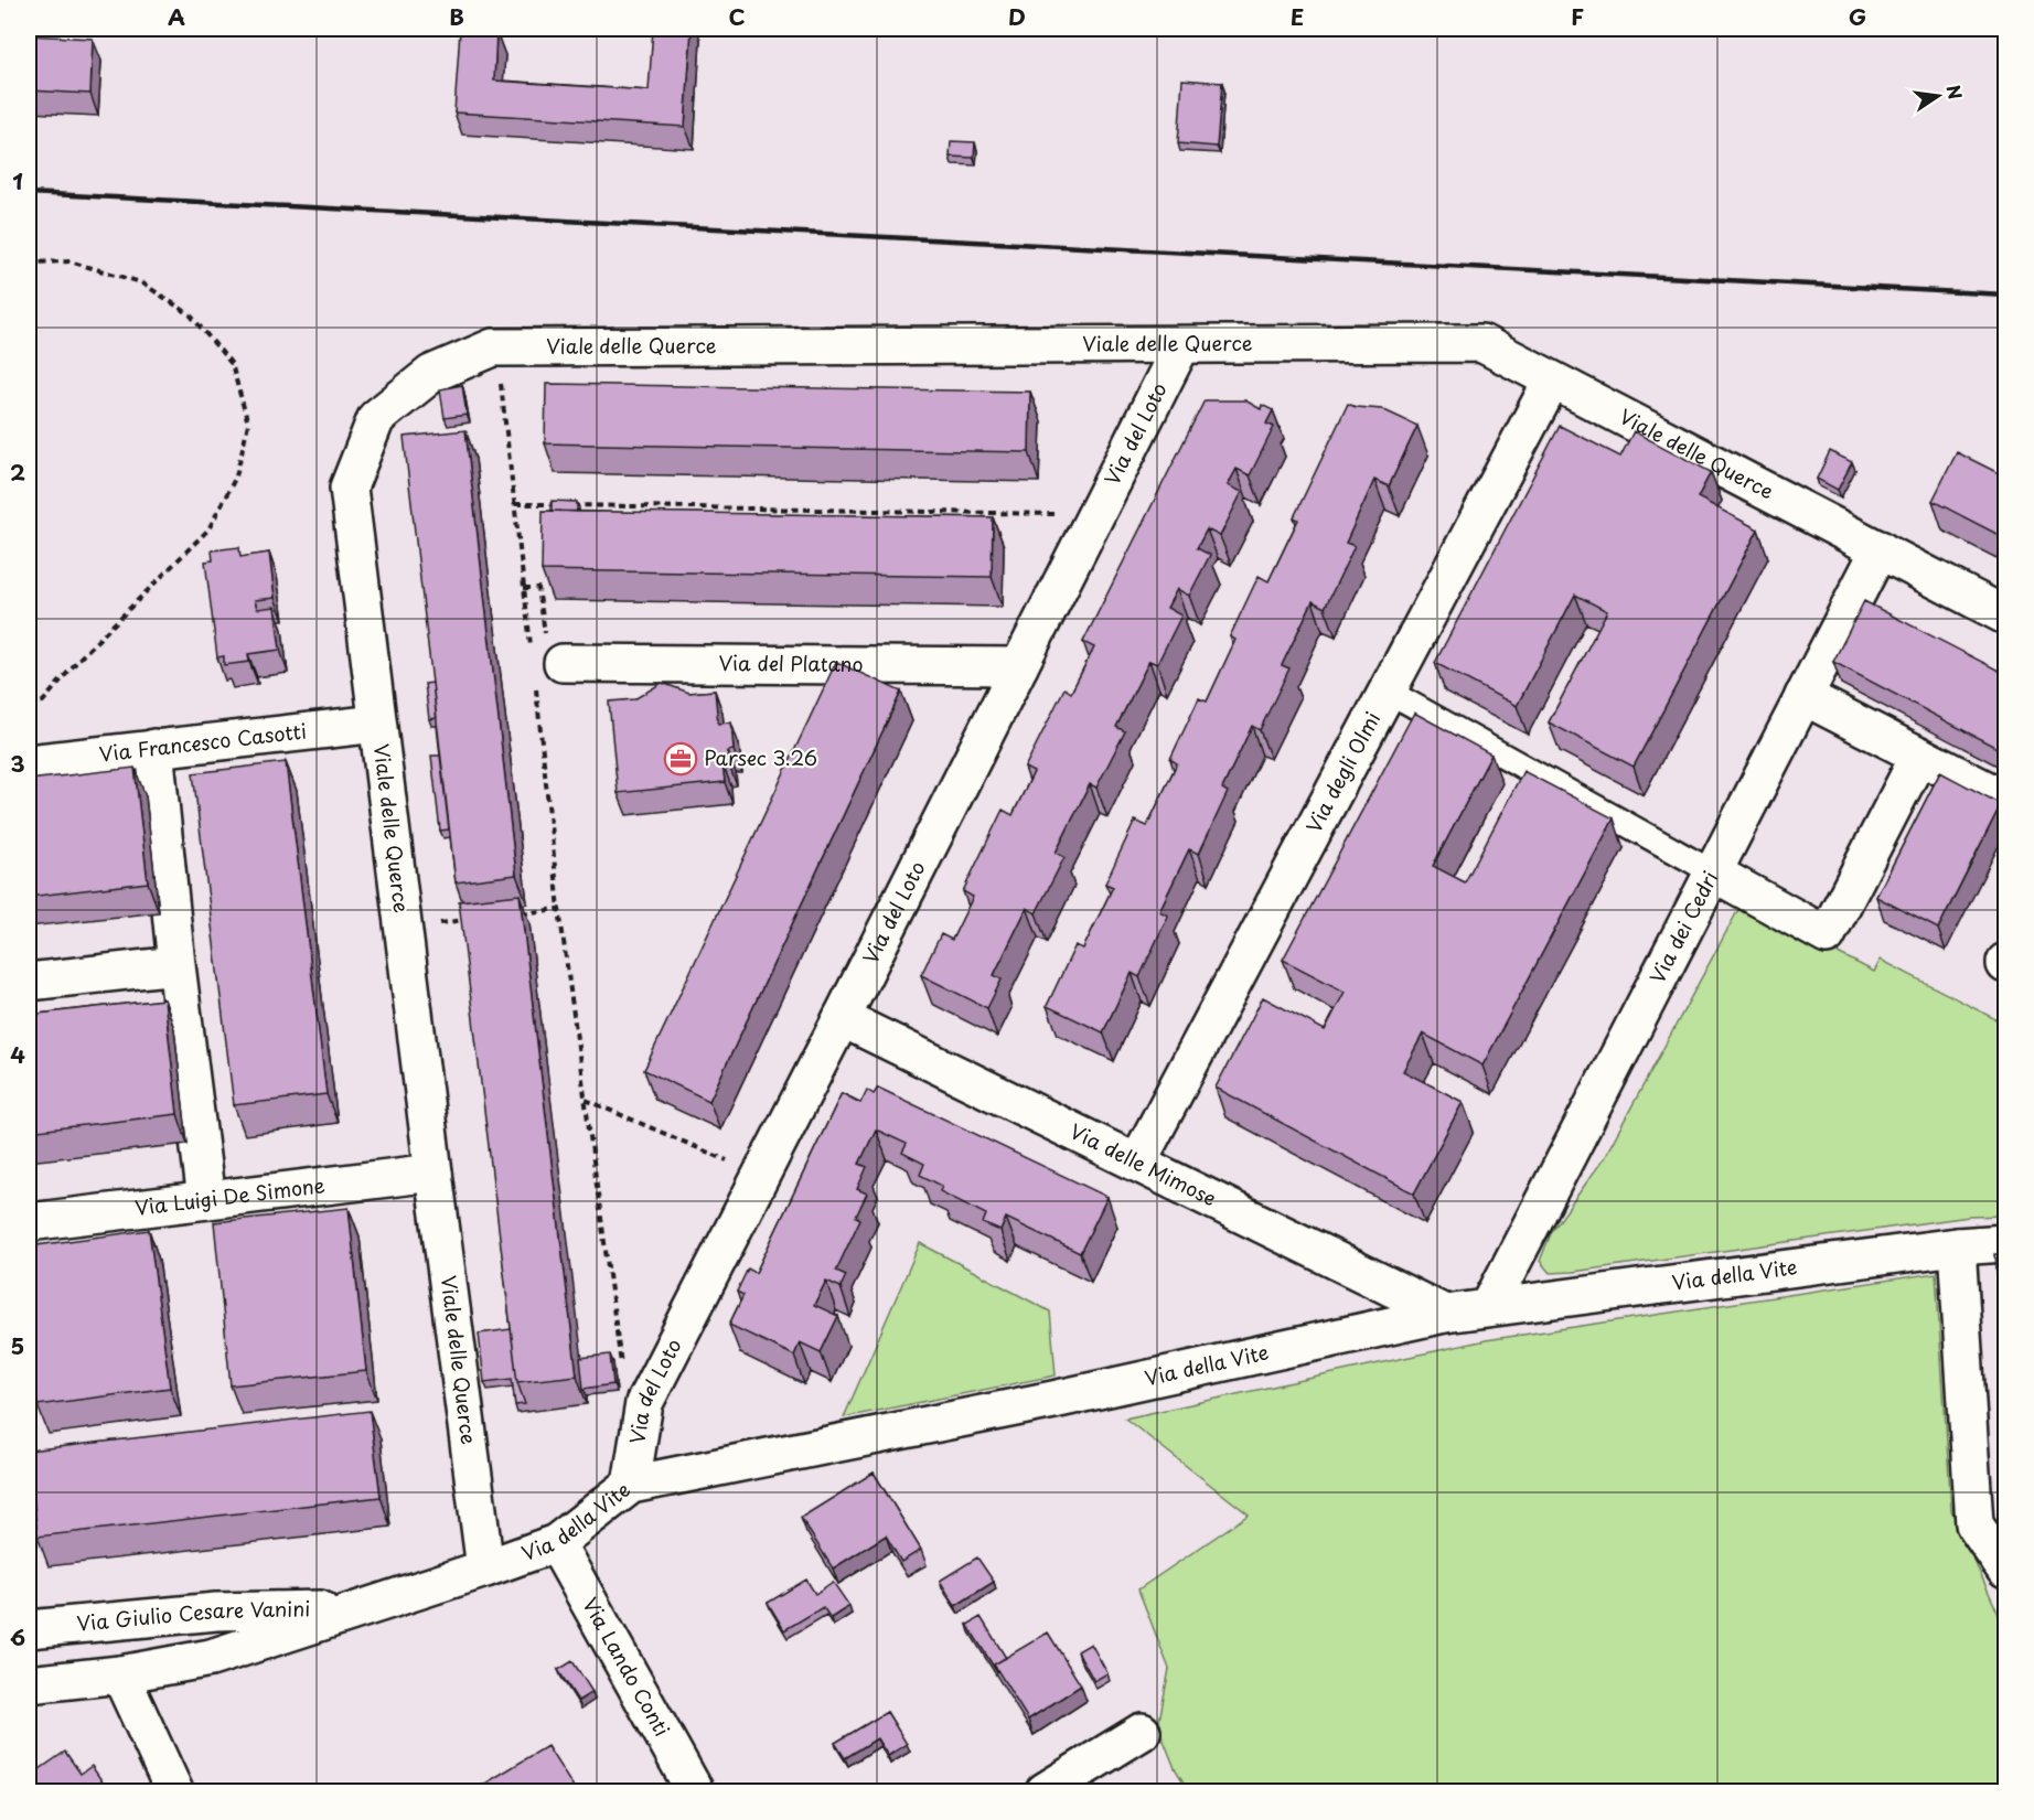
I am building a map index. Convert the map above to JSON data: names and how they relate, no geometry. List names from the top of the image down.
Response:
{
  "streets": {
    "street": [
      "Viale delle Querce",
      "Via del Loto",
      "Via del Platano",
      "Via Francesco Casotti",
      "Via degli Olmi",
      "Via dei Cedri",
      "Via delle Mimose",
      "Via Luigi De Simone",
      "Via della Vite",
      "Via Giulio Cesare Vanini",
      "Via Lando Conti"
    ]
  },
  "crossings": [
    ["Viale delle Querce", "Via del Loto"],
    ["Viale delle Querce", "Via Francesco Casotti"],
    ["Viale delle Querce", "Via degli Olmi"],
    ["Viale delle Querce", "Via dei Cedri"],
    ["Viale delle Querce", "Via Luigi De Simone"],
    ["Viale delle Querce", "Via della Vite"],
    ["Via del Loto", "Via del Platano"],
    ["Via del Loto", "Via delle Mimose"],
    ["Via del Loto", "Via della Vite"],
    ["Via degli Olmi", "Via delle Mimose"],
    ["Via dei Cedri", "Via della Vite"],
    ["Via delle Mimose", "Via della Vite"],
    ["Via della Vite", "Via Giulio Cesare Vanini"],
    ["Via della Vite", "Via Lando Conti"]
  ],
  "places": {
    "office": ["Parsec 3.26"]
  },
  "north": "right",
  "grid": {
    "columns": [
      "A",
      "B",
      "C",
      "D",
      "E",
      "F",
      "G"
    ],
    "rows": [
      "1",
      "2",
      "3",
      "4",
      "5",
      "6"
    ]
  }
}
